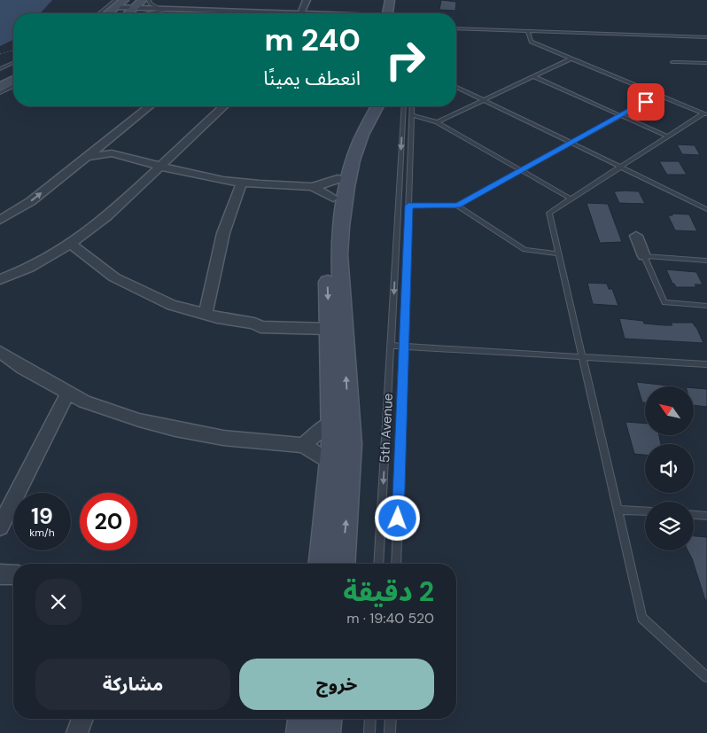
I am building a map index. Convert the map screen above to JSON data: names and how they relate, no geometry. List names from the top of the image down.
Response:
{
  "streets": {
    "lane": ["5th Avenue"]
  },
  "north": "top left",
  "page": {
    "turn": ["240 m", "انعطف يمينًا"],
    "speed": "19 km/h",
    "limit": "20",
    "heading": ["2 دقيقة", "520 m · 19:40"],
    "buttons": ["خروج", "مشاركة"]
  }
}
